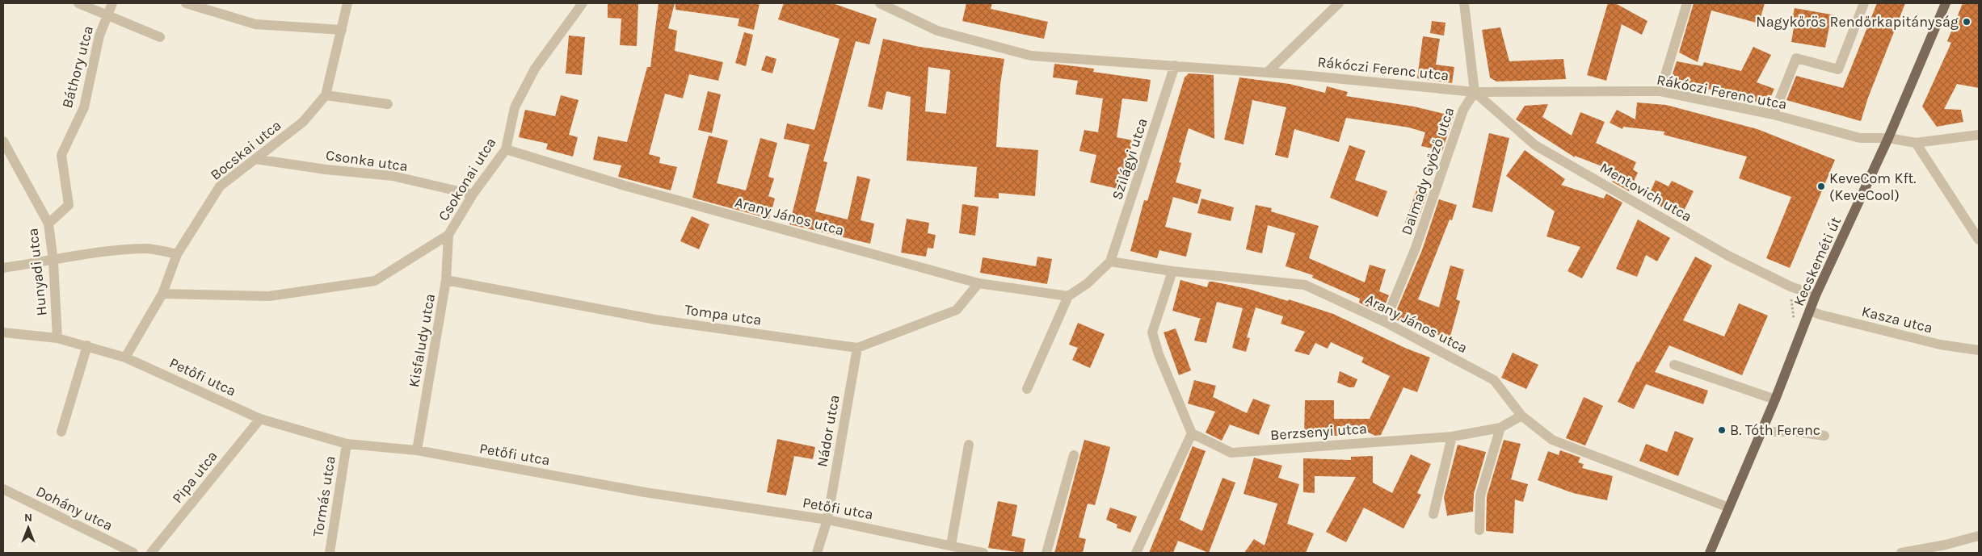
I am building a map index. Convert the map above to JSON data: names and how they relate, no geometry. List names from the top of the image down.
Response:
{
  "streets": {
    "main road": ["Kecskeméti út"],
    "street": [
      "Báthory utca",
      "Rákóczi Ferenc utca",
      "Bocskai utca",
      "Szilágyi utca",
      "Csonka utca",
      "Dalmady Győző utca",
      "Csokonai utca",
      "Mentovich utca",
      "Arany János utca",
      "Hunyadi utca",
      "Tompa utca",
      "Kasza utca",
      "Kisfaludy utca",
      "Petőfi utca",
      "Nádor utca",
      "Berzsenyi utca",
      "Pipa utca",
      "Tormás utca",
      "Dohány utca"
    ]
  },
  "crossings": [
    ["Báthory utca", "Hunyadi utca"],
    ["Rákóczi Ferenc utca", "Szilágyi utca"],
    ["Rákóczi Ferenc utca", "Dalmady Győző utca"],
    ["Rákóczi Ferenc utca", "Mentovich utca"],
    ["Rákóczi Ferenc utca", "Kecskeméti út"],
    ["Bocskai utca", "Csonka utca"],
    ["Bocskai utca", "Csokonai utca"],
    ["Bocskai utca", "Petőfi utca"],
    ["Szilágyi utca", "Arany János utca"],
    ["Csonka utca", "Csokonai utca"],
    ["Dalmady Győző utca", "Mentovich utca"],
    ["Dalmady Győző utca", "Arany János utca"],
    ["Csokonai utca", "Arany János utca"],
    ["Csokonai utca", "Kisfaludy utca"],
    ["Mentovich utca", "Kecskeméti út"],
    ["Arany János utca", "Kecskeméti út"],
    ["Arany János utca", "Tompa utca"],
    ["Arany János utca", "Berzsenyi utca"],
    ["Kecskeméti út", "Kasza utca"],
    ["Hunyadi utca", "Petőfi utca"],
    ["Tompa utca", "Kisfaludy utca"],
    ["Tompa utca", "Nádor utca"],
    ["Kisfaludy utca", "Petőfi utca"],
    ["Petőfi utca", "Nádor utca"],
    ["Petőfi utca", "Pipa utca"],
    ["Petőfi utca", "Tormás utca"]
  ],
  "places": ["Nagykőrös Rendőrkapitányság", "KeveCom Kft. (KeveCool)", "B. Tóth Ferenc"],
  "north": "top"
}
